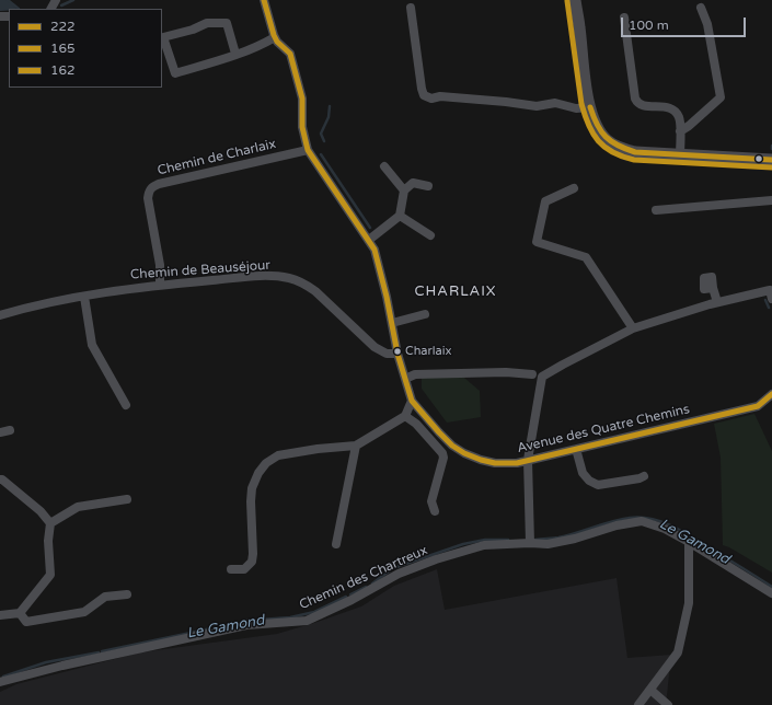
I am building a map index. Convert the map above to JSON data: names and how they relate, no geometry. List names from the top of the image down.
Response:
{
  "streets": {
    "street": [
      "Chemin de Charlaix",
      "Chemin de Beauséjour",
      "Avenue des Quatre Chemins",
      "Chemin des Chartreux"
    ]
  },
  "crossings": [
    ["Chemin de Charlaix", "Chemin de Beauséjour"],
    ["Chemin de Charlaix", "Avenue des Quatre Chemins"],
    ["Chemin de Beauséjour", "Avenue des Quatre Chemins"]
  ],
  "districts": ["CHARLAIX"],
  "water": ["Le Gamond"],
  "places": ["Charlaix"],
  "lines": ["transit line 222", "transit line 162", "transit line 165"],
  "legend": ["222", "165", "162"],
  "scale_bar": "100 m"
}
